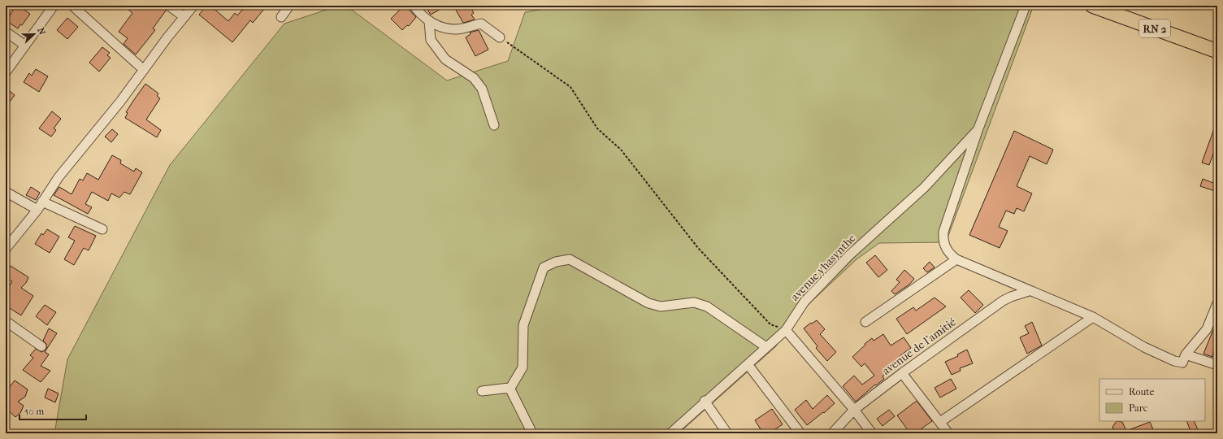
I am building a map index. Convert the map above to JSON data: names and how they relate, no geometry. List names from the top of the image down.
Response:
{
  "streets": {
    "highway": ["RN 2"],
    "street": ["avenue yhasynthe", "avenue de l'amitié"]
  },
  "legend": ["Route", "Parc"],
  "scale_bar": "50 m",
  "north": "right"
}
